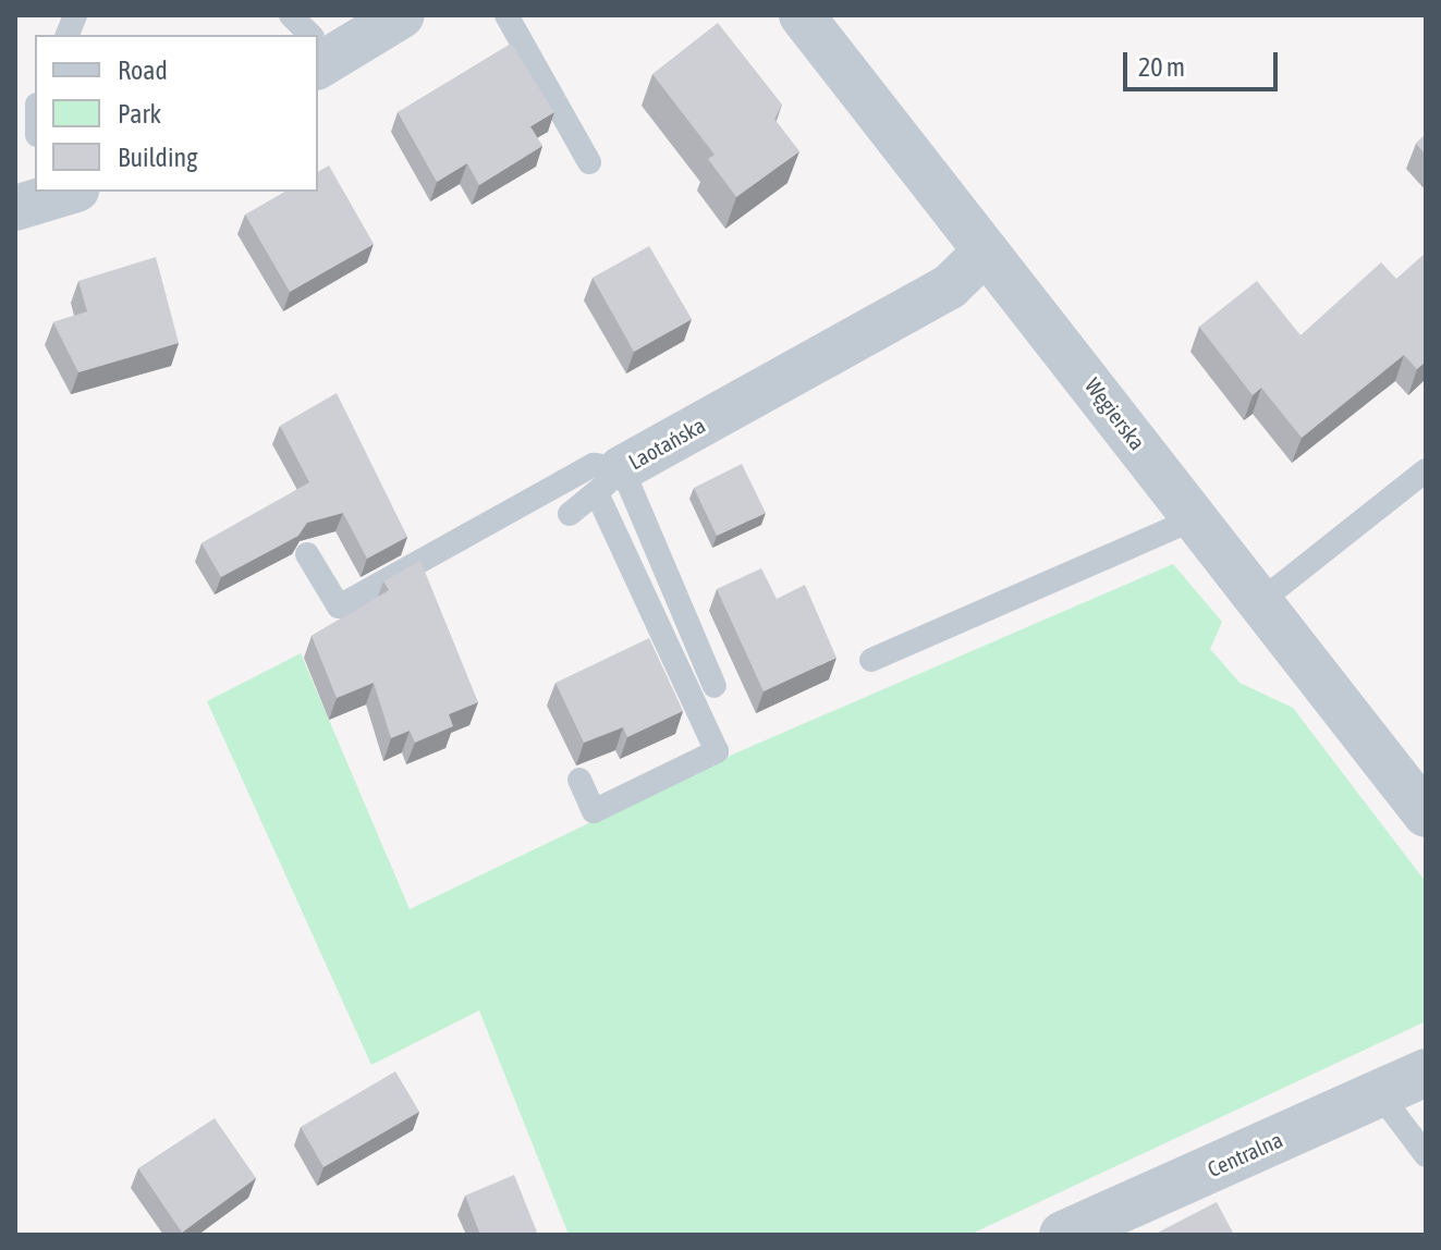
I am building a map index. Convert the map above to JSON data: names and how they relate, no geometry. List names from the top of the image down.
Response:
{
  "streets": {
    "street": ["Węgierska", "Laotańska", "Centralna"]
  },
  "crossings": [
    ["Węgierska", "Laotańska"]
  ],
  "legend": ["Road", "Park", "Building"],
  "scale_bar": "20 m"
}
